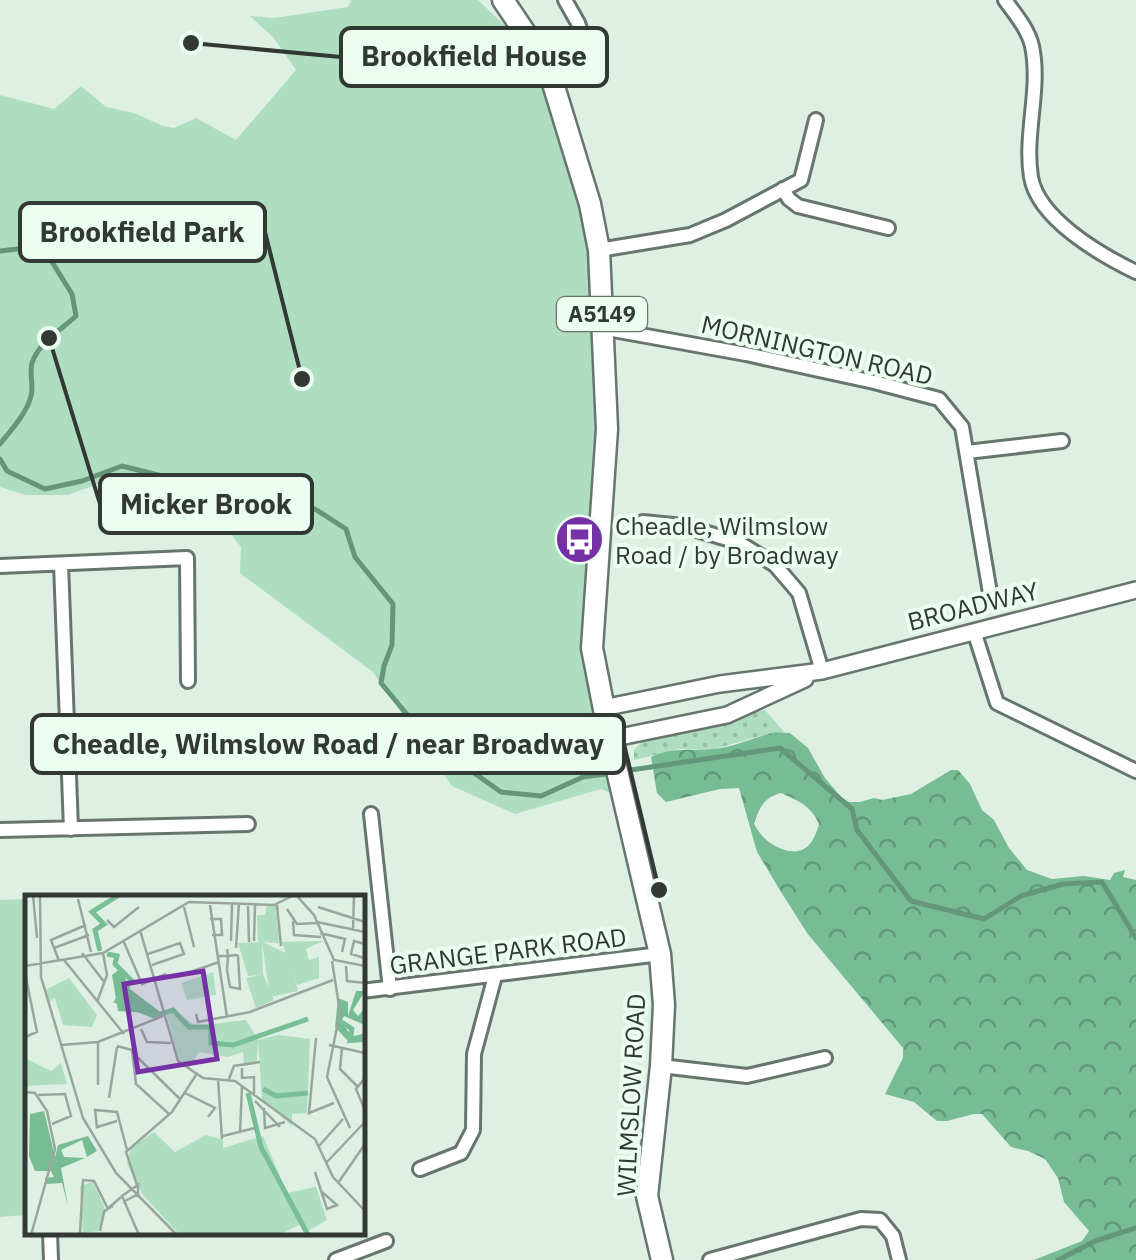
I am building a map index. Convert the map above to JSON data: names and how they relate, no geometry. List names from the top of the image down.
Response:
{
  "streets": {
    "main road": ["A5149", "WILMSLOW ROAD"],
    "street": ["MORNINGTON ROAD", "BROADWAY", "GRANGE PARK ROAD"]
  },
  "crossings": [
    ["MORNINGTON ROAD", "WILMSLOW ROAD"],
    ["BROADWAY", "WILMSLOW ROAD"],
    ["GRANGE PARK ROAD", "WILMSLOW ROAD"]
  ],
  "places": {
    "other": [
      "Brookfield House",
      "Micker Brook",
      "Brookfield Park",
      "Cheadle, Wilmslow Road / near Broadway"
    ],
    "bus stop": ["Cheadle, Wilmslow Road / by Broadway"]
  }
}
